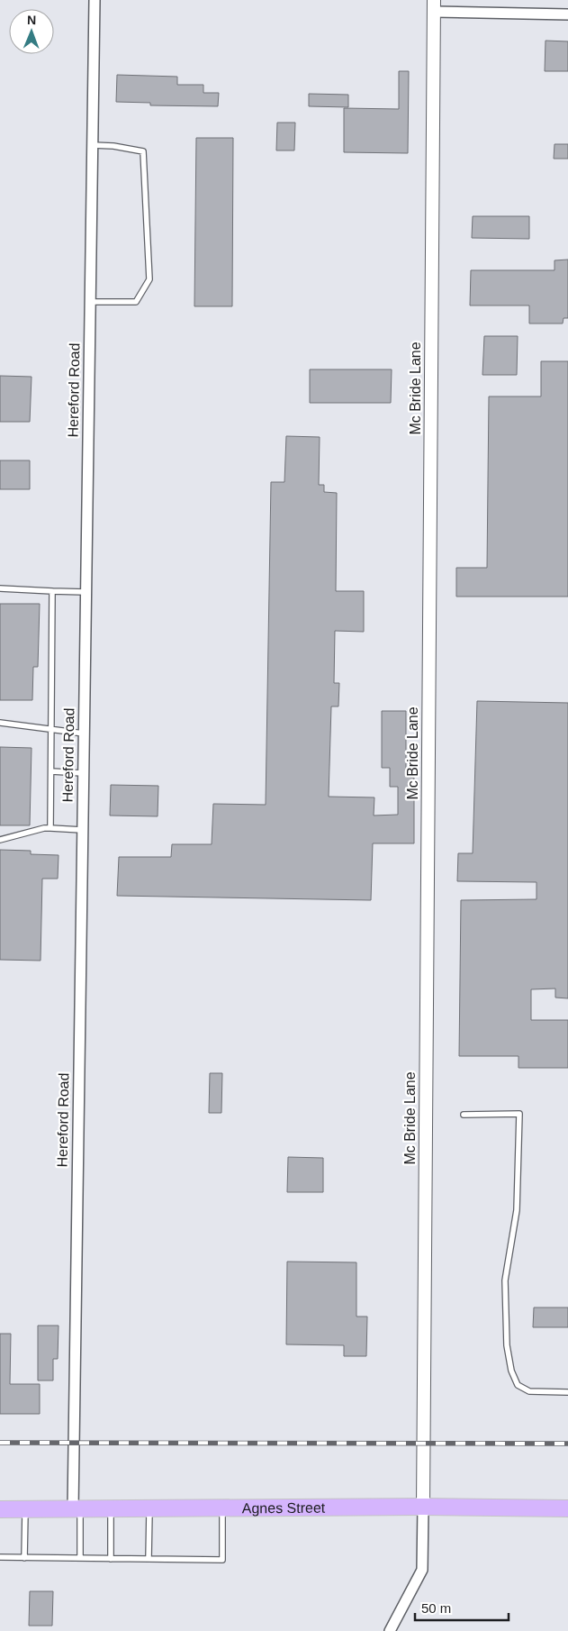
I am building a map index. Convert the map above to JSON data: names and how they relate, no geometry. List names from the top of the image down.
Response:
{
  "streets": {
    "main road": ["Agnes Street"],
    "street": ["Mc Bride Lane", "Hereford Road"]
  },
  "crossings": [
    ["Mc Bride Lane", "Agnes Street"],
    ["Hereford Road", "Agnes Street"]
  ],
  "scale_bar": "50 m",
  "north": "top"
}
